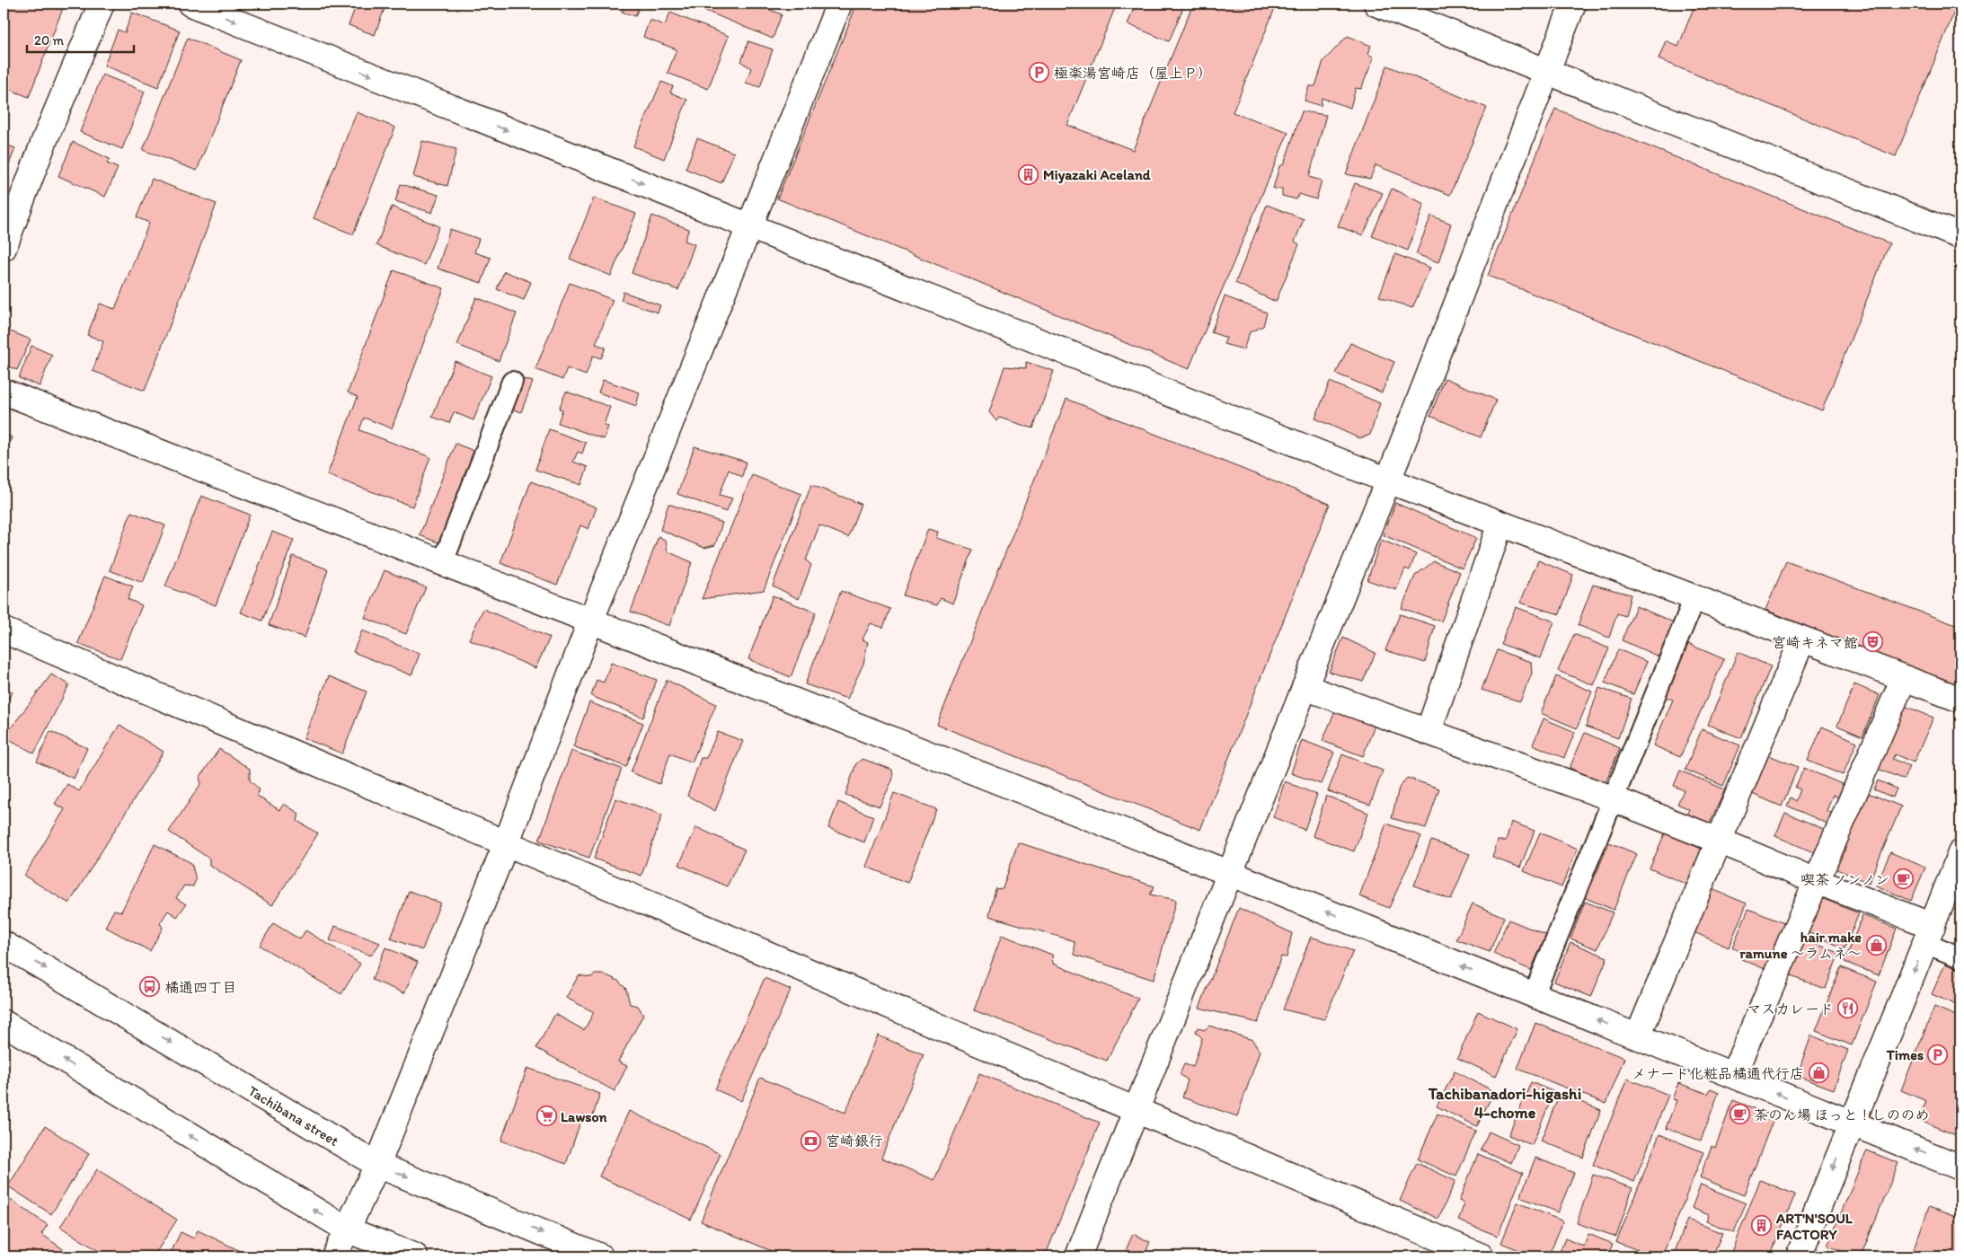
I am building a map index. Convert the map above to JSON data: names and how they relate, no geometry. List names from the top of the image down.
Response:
{
  "streets": {
    "main road": ["Tachibana street"]
  },
  "districts": ["Tachibanadori-higashi 4-chome"],
  "places": {
    "parking": ["極楽湯宮崎店（屋上Ｐ）", "Times"],
    "building": ["Miyazaki Aceland", "ART'N'SOUL FACTORY"],
    "theatre": ["宮崎キネマ館"],
    "cafe": ["喫茶 ノンノン", "茶のん場 ほっと！しののめ"],
    "shop": ["hair make ramune ～ラムネ～", "メナード化粧品橘通代行店"],
    "bus stop": ["橘通四丁目"],
    "restaurant": ["マスカレード"],
    "supermarket": ["Lawson"],
    "bank": ["宮崎銀行"]
  },
  "scale_bar": "20 m"
}
